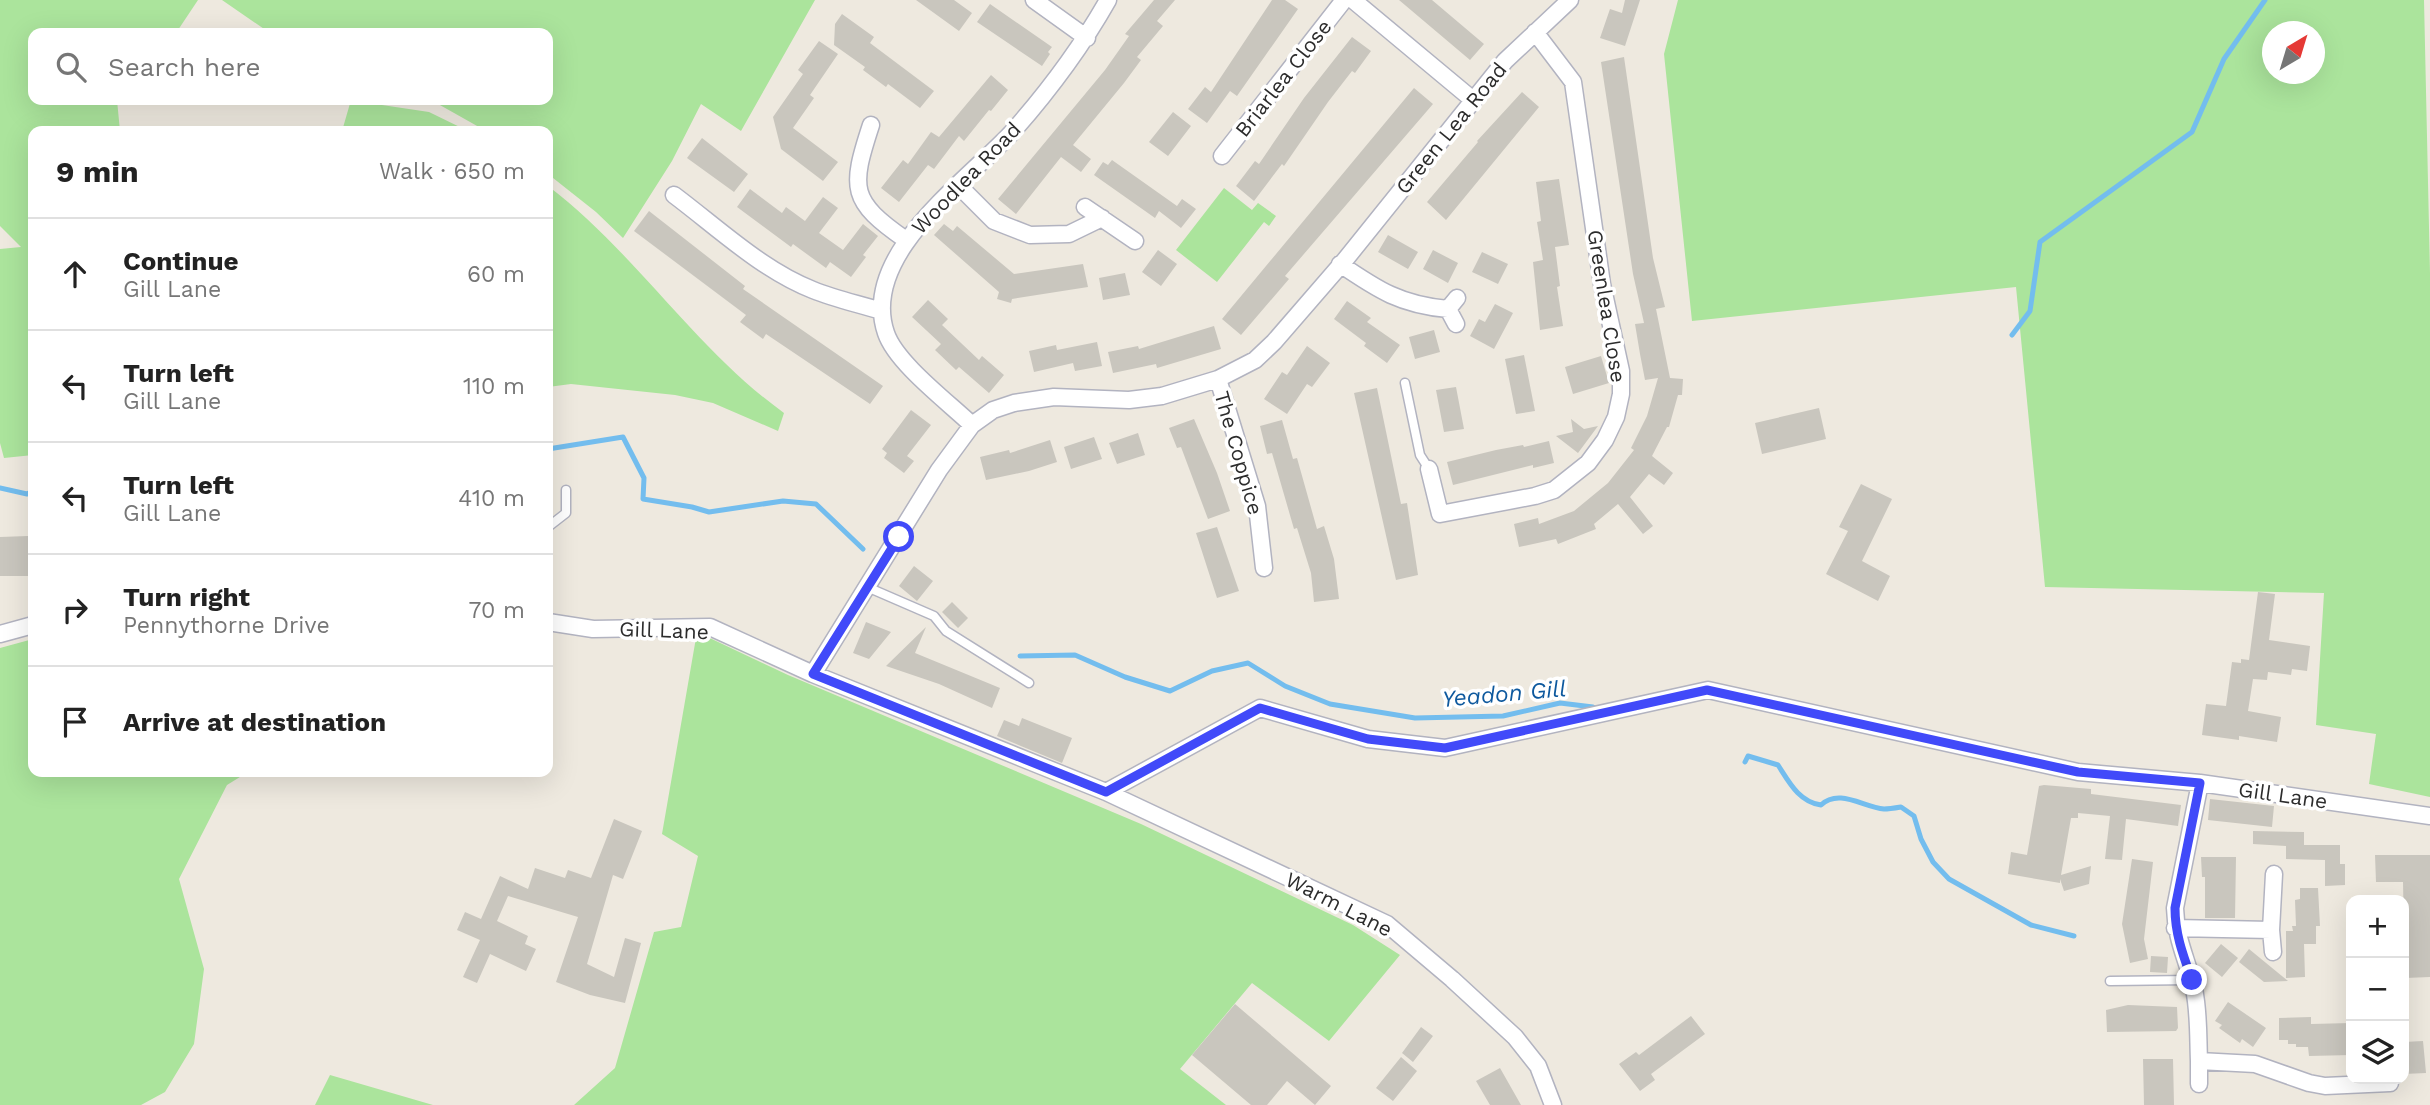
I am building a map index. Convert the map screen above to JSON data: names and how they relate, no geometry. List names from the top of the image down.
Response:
{
  "streets": {
    "street": [
      "Briarlea Close",
      "Green Lea Road",
      "Woodlea Road",
      "Greenlea Close",
      "The Coppice",
      "Gill Lane",
      "Warm Lane"
    ]
  },
  "crossings": [
    ["Green Lea Road", "Woodlea Road"],
    ["Green Lea Road", "Greenlea Close"],
    ["Green Lea Road", "The Coppice"],
    ["Gill Lane", "Warm Lane"]
  ],
  "water": ["Yeadon Gill"],
  "north": "top right",
  "page": {
    "search": "Search here",
    "heading": ["9 min", "Walk · 650 m"],
    "list": [
      ["Continue", "Gill Lane", "60 m"],
      ["Turn left", "Gill Lane", "110 m"],
      ["Turn left", "Gill Lane", "410 m"],
      ["Turn right", "Pennythorne Drive", "70 m"],
      "Arrive at destination"
    ],
    "map_buttons": ["+", "−"]
  }
}
